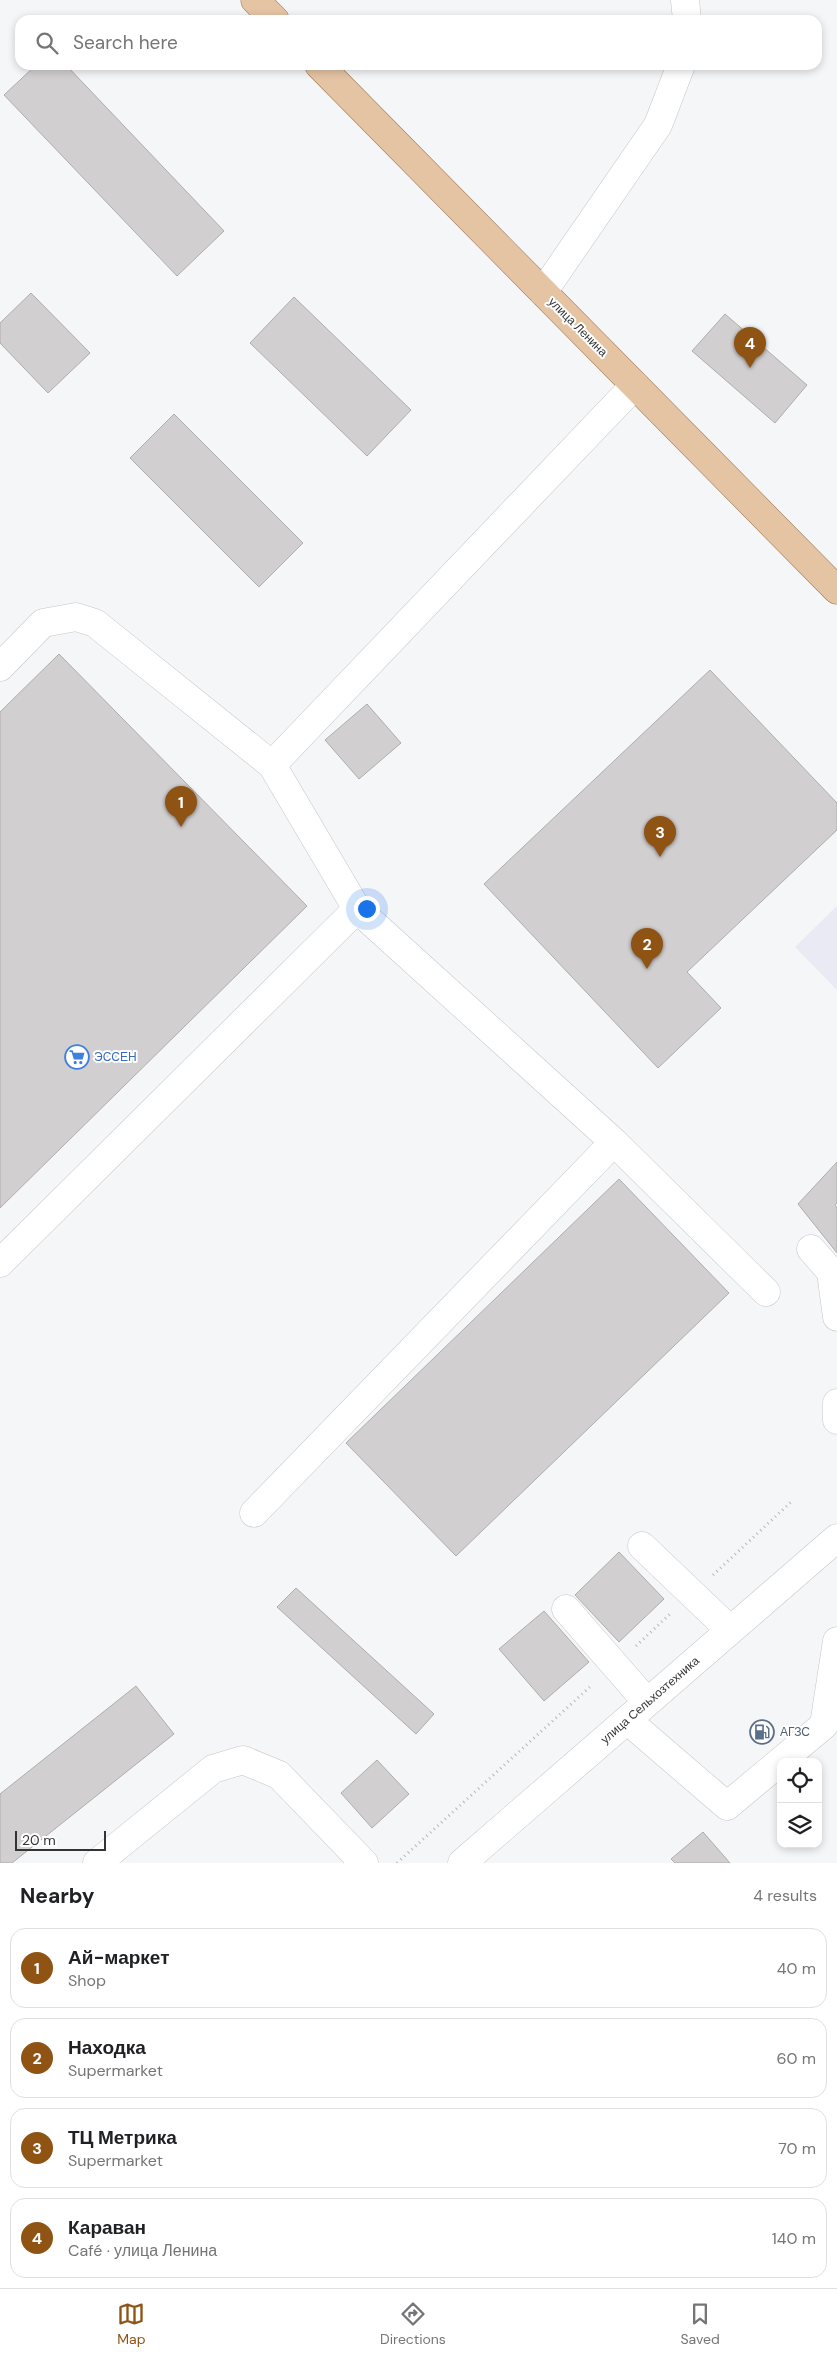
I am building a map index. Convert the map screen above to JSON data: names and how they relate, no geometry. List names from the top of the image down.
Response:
{
  "streets": {
    "main road": ["улица Ленина"],
    "street": ["улица Сельхозтехника"]
  },
  "places": {
    "supermarket": ["ЭССЕН"],
    "fuel station": ["АГЗС"]
  },
  "scale_bar": "20 m",
  "page": {
    "search": "Search here",
    "pins": [
      "4",
      "1",
      "3",
      "2"
    ],
    "scale": "20 m",
    "heading": ["Nearby", "4 results"],
    "list": [
      {
        "mark": "1",
        "name": "Ай-маркет",
        "note": "Shop",
        "value": "40 m"
      },
      {
        "mark": "2",
        "name": "Находка",
        "note": "Supermarket",
        "value": "60 m"
      },
      {
        "mark": "3",
        "name": "ТЦ Метрика",
        "note": "Supermarket",
        "value": "70 m"
      },
      {
        "mark": "4",
        "name": "Караван",
        "note": "Café · улица Ленина",
        "value": "140 m"
      }
    ],
    "nav": ["Map", "Directions", "Saved"]
  }
}
